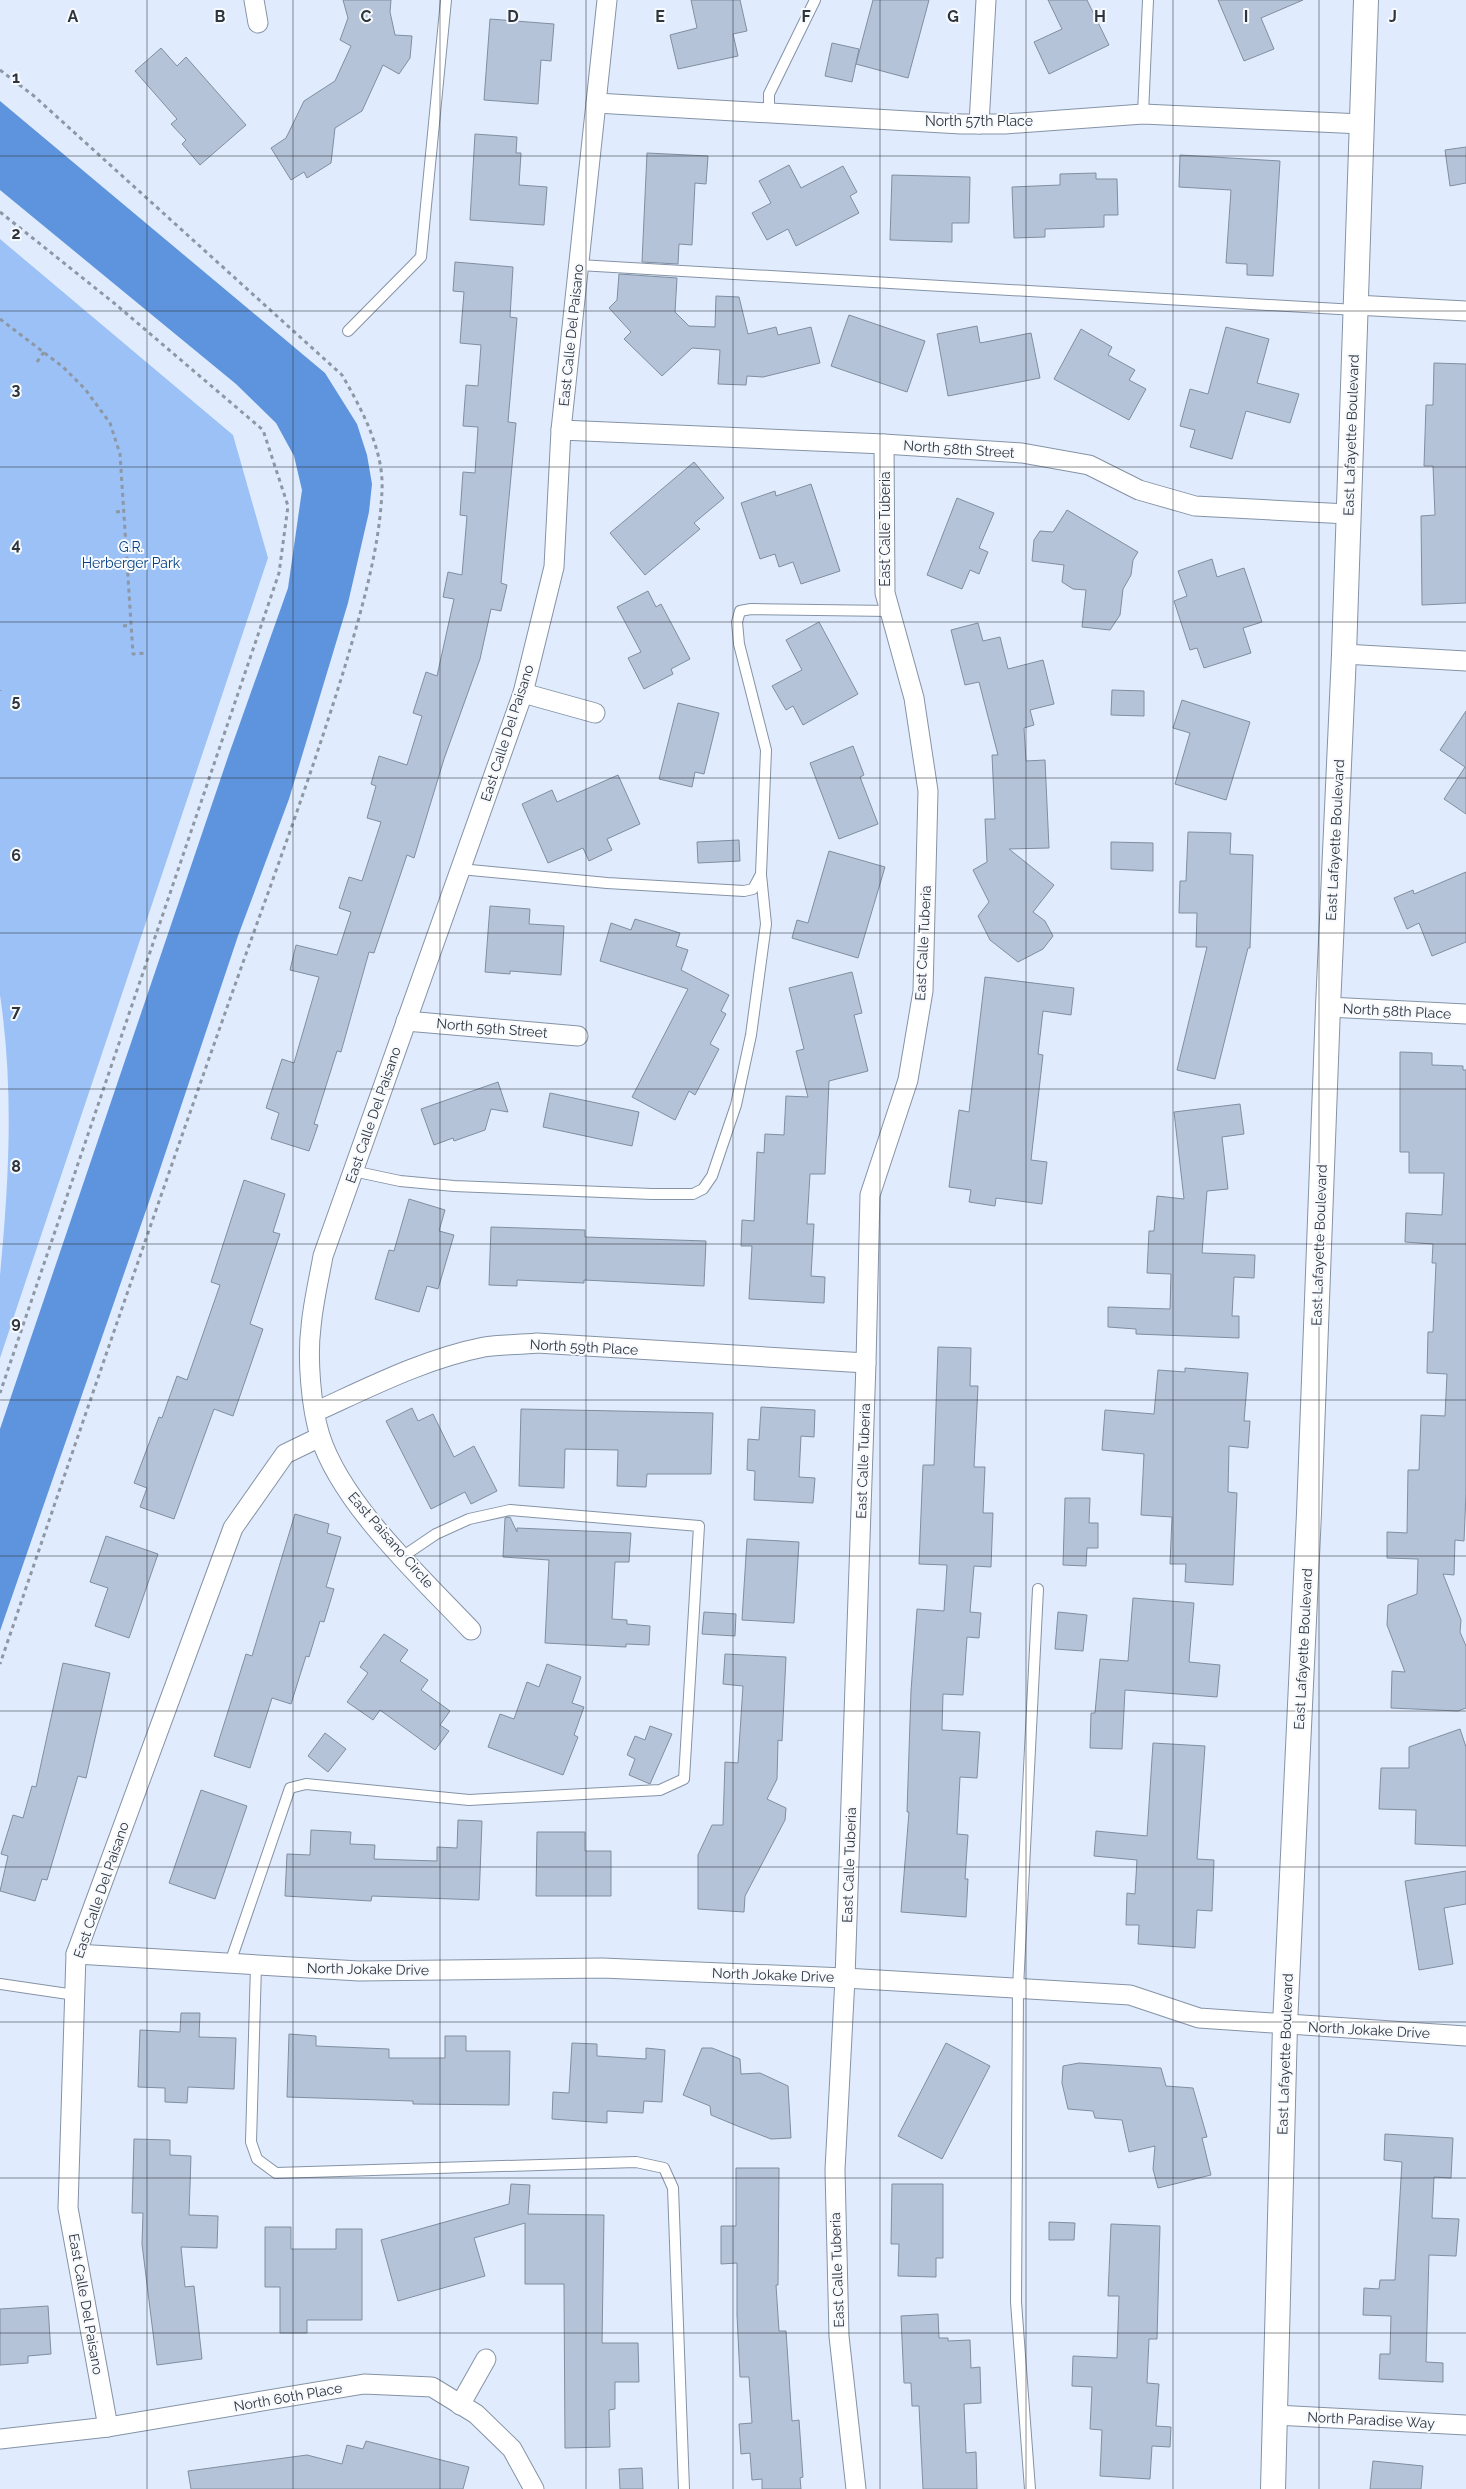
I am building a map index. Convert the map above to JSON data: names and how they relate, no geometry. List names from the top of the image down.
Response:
{
  "streets": {
    "street": [
      "North 57th Place",
      "East Calle Del Paisano",
      "East Lafayette Boulevard",
      "North 58th Street",
      "East Calle Tuberia",
      "North 58th Place",
      "North 59th Street",
      "North 59th Place",
      "East Paisano Circle",
      "North Jokake Drive",
      "North 60th Place",
      "North Paradise Way"
    ]
  },
  "crossings": [
    ["North 57th Place", "East Calle Del Paisano"],
    ["North 57th Place", "East Lafayette Boulevard"],
    ["East Calle Del Paisano", "North 58th Street"],
    ["East Calle Del Paisano", "North 59th Street"],
    ["East Calle Del Paisano", "North 59th Place"],
    ["East Calle Del Paisano", "East Paisano Circle"],
    ["East Calle Del Paisano", "North Jokake Drive"],
    ["East Calle Del Paisano", "North 60th Place"],
    ["East Lafayette Boulevard", "North 58th Street"],
    ["East Lafayette Boulevard", "North 58th Place"],
    ["East Lafayette Boulevard", "North Jokake Drive"],
    ["East Lafayette Boulevard", "North Paradise Way"],
    ["North 58th Street", "East Calle Tuberia"],
    ["East Calle Tuberia", "North 59th Place"],
    ["East Calle Tuberia", "North Jokake Drive"],
    ["North 59th Place", "East Paisano Circle"]
  ],
  "parks": ["G.R. Herberger Park"],
  "grid": {
    "columns": [
      "A",
      "B",
      "C",
      "D",
      "E",
      "F",
      "G",
      "H",
      "I",
      "J"
    ],
    "rows": [
      "1",
      "2",
      "3",
      "4",
      "5",
      "6",
      "7",
      "8",
      "9"
    ]
  }
}
